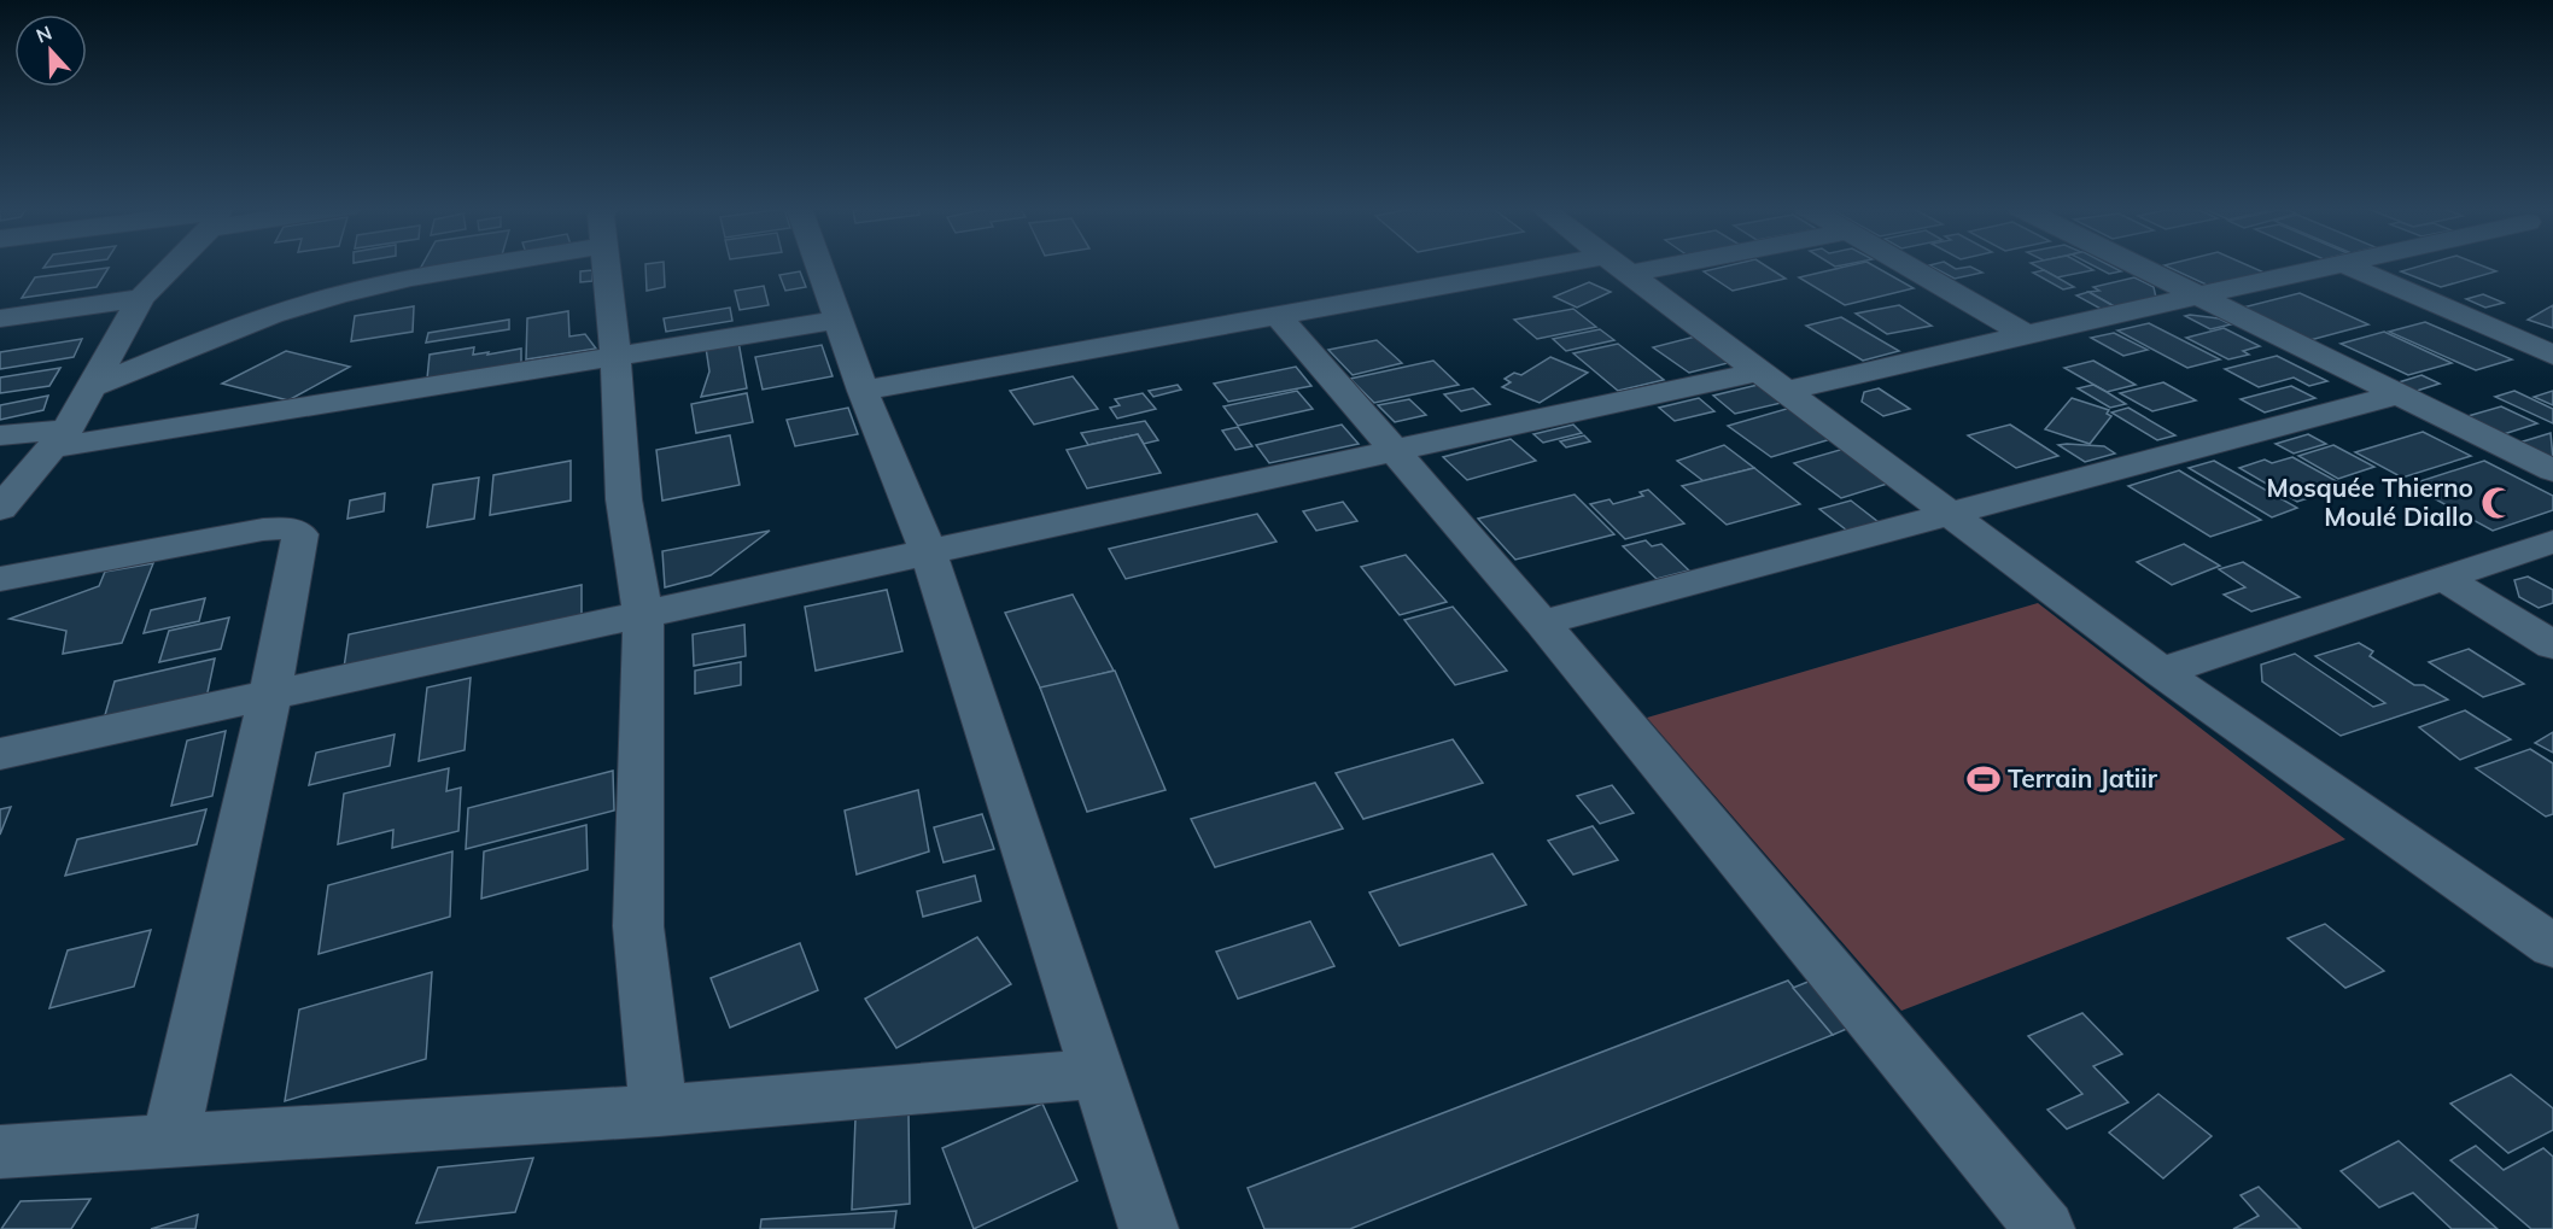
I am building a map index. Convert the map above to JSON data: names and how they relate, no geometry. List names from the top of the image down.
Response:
{
  "places": {
    "mosque": ["Mosquée Thierno Moulé Diallo"],
    "sports": ["Terrain Jatiir"]
  },
  "north": "top"
}
